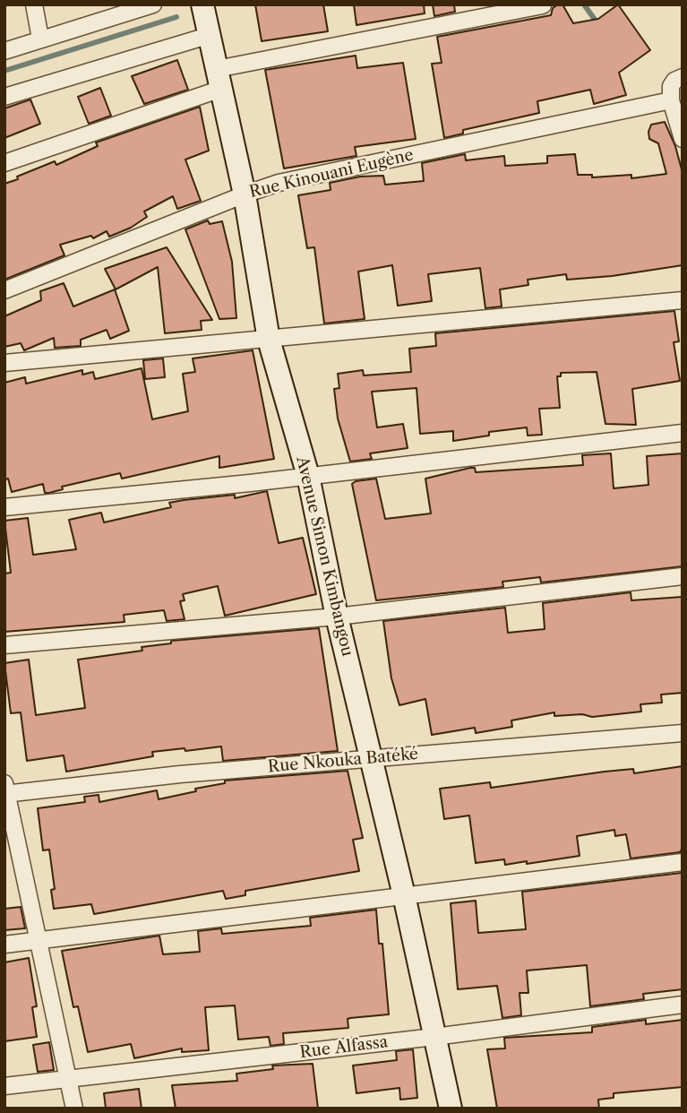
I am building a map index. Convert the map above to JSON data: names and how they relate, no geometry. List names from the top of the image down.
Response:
{
  "streets": {
    "street": [
      "Rue Kinouani Eugène",
      "Avenue Simon Kimbangou",
      "Rue Nkouka Batéké",
      "Rue Alfassa"
    ]
  },
  "crossings": [
    ["Rue Kinouani Eugène", "Avenue Simon Kimbangou"],
    ["Avenue Simon Kimbangou", "Rue Nkouka Batéké"],
    ["Avenue Simon Kimbangou", "Rue Alfassa"]
  ]
}
